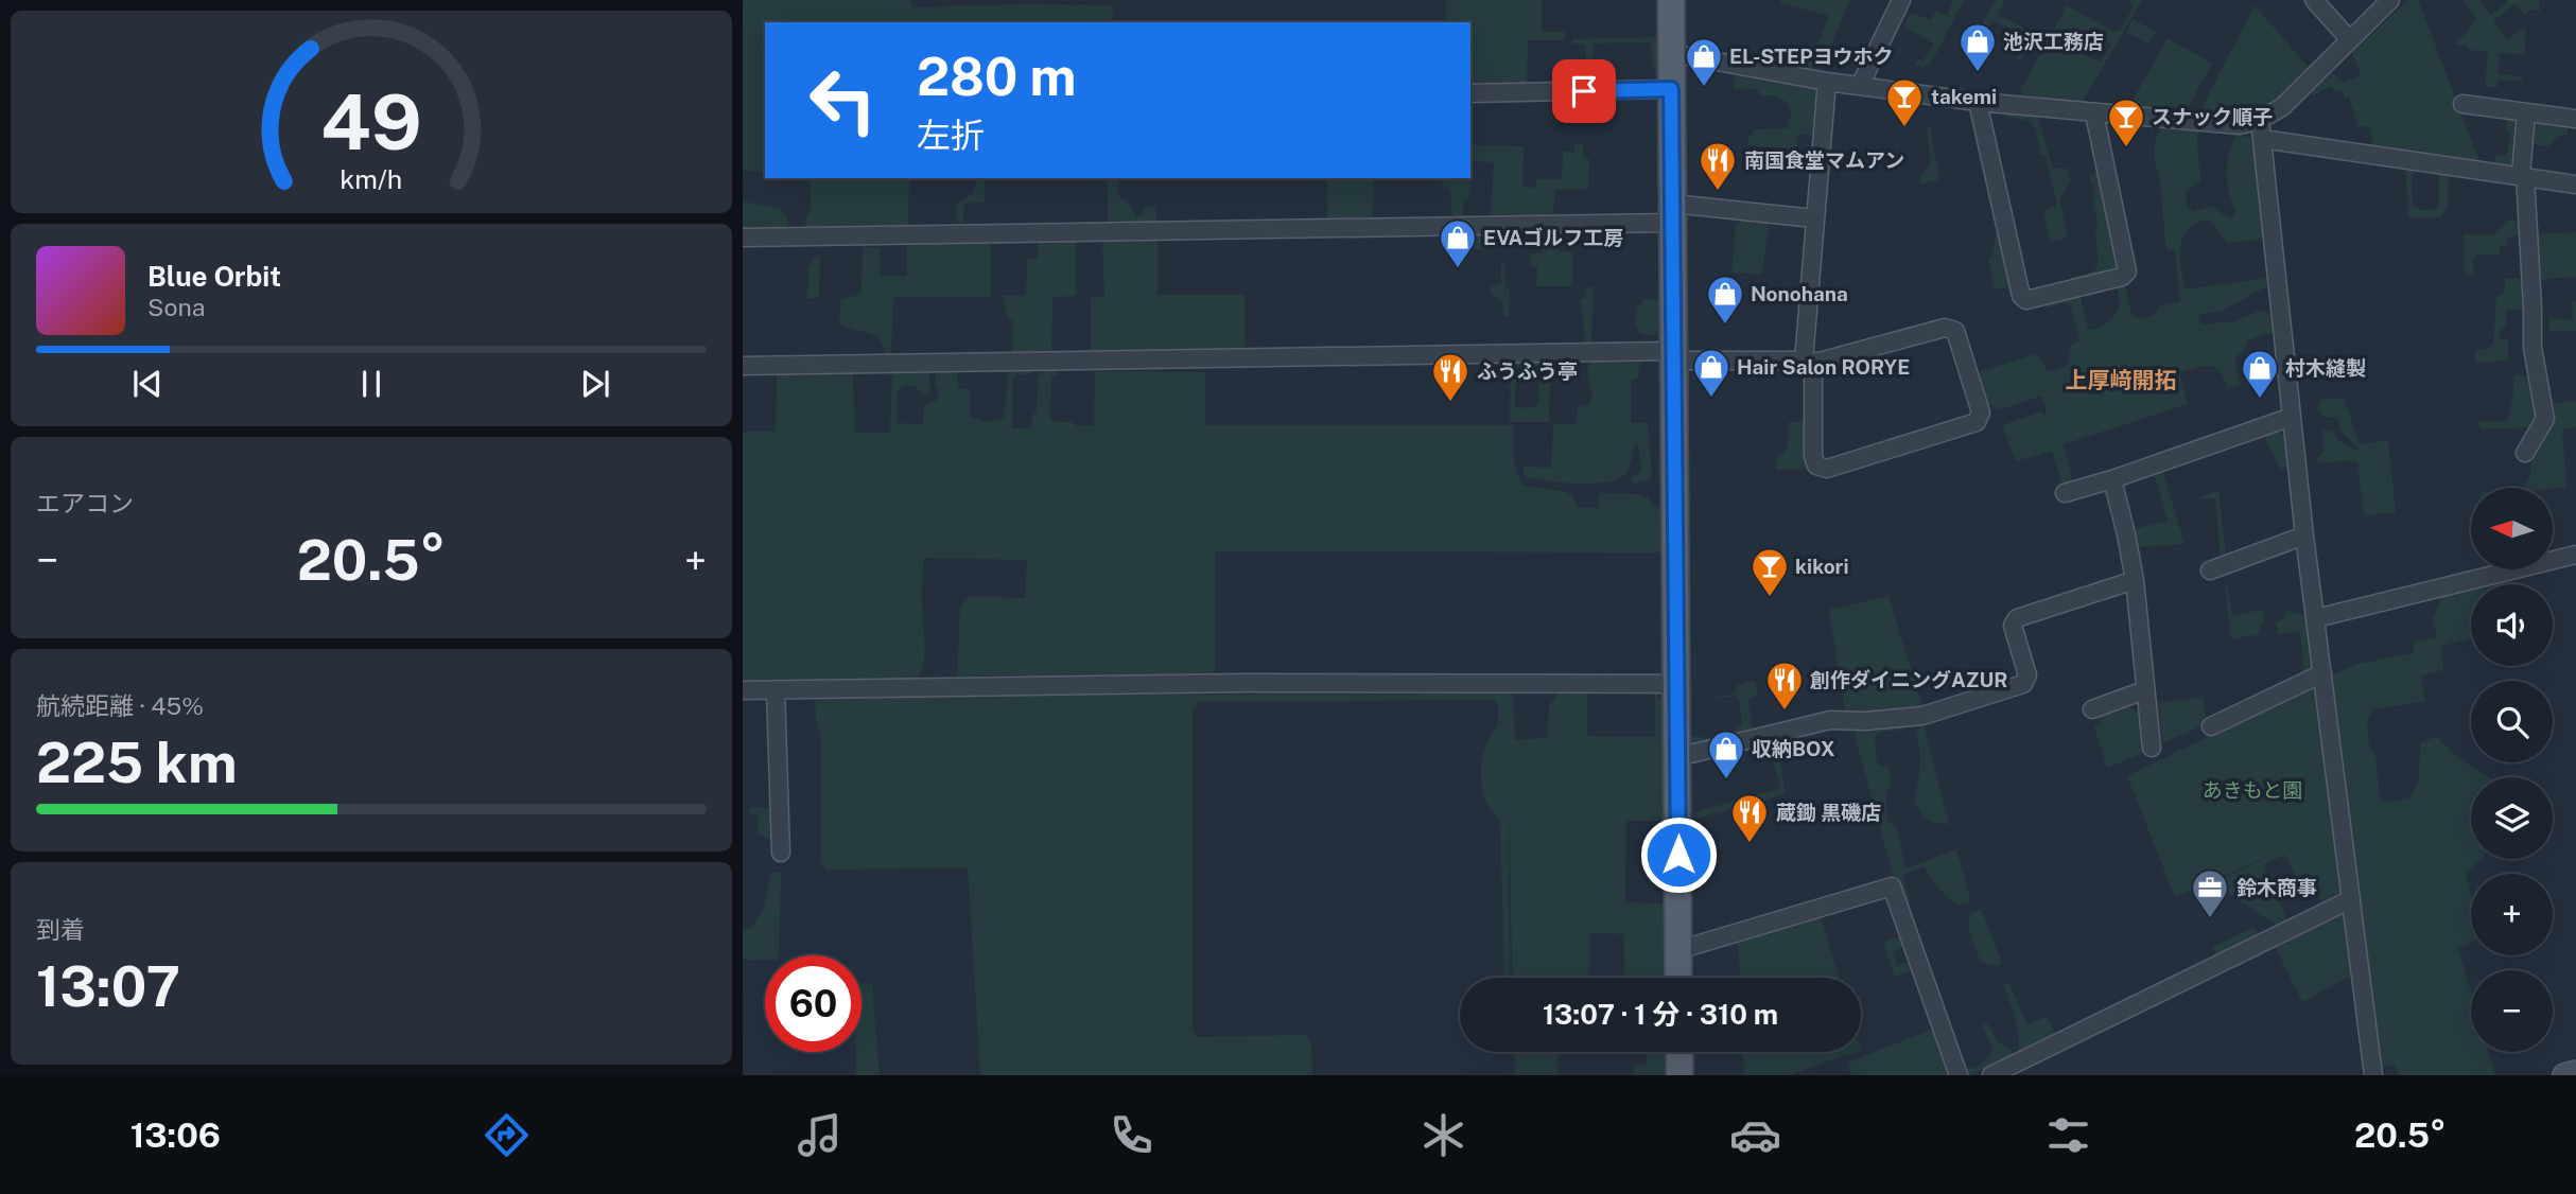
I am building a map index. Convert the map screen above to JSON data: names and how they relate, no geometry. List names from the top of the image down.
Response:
{
  "districts": ["上厚﨑開拓"],
  "parks": ["あきもと園"],
  "places": {
    "shop": [
      "池沢工務店",
      "EL-STEPヨウホク",
      "EVAゴルフ工房",
      "Nonohana",
      "Hair Salon RORYE",
      "村木縫製",
      "収納BOX"
    ],
    "bar": ["takemi", "スナック順子", "kikori"],
    "restaurant": [
      "南国食堂マムアン",
      "ふうふう亭",
      "創作ダイニングAZUR",
      "蔵鋤 黒磯店"
    ],
    "office": ["鈴木商事"]
  },
  "north": "left",
  "page": {
    "turn": ["280 m", "左折"],
    "song": ["Blue Orbit", "Sona"],
    "tile": [
      "エアコン",
      ["航続距離 · 45%", "225 km"],
      ["到着", "13:07"]
    ],
    "map_buttons": ["+", "−"],
    "heat": ["−", "20.5°", "+"],
    "limit": "60",
    "trip": "13:07 · 1 分 · 310 m",
    "tabs": ["13:06", "20.5°"],
    "gauge": ["49", "km/h"]
  }
}
